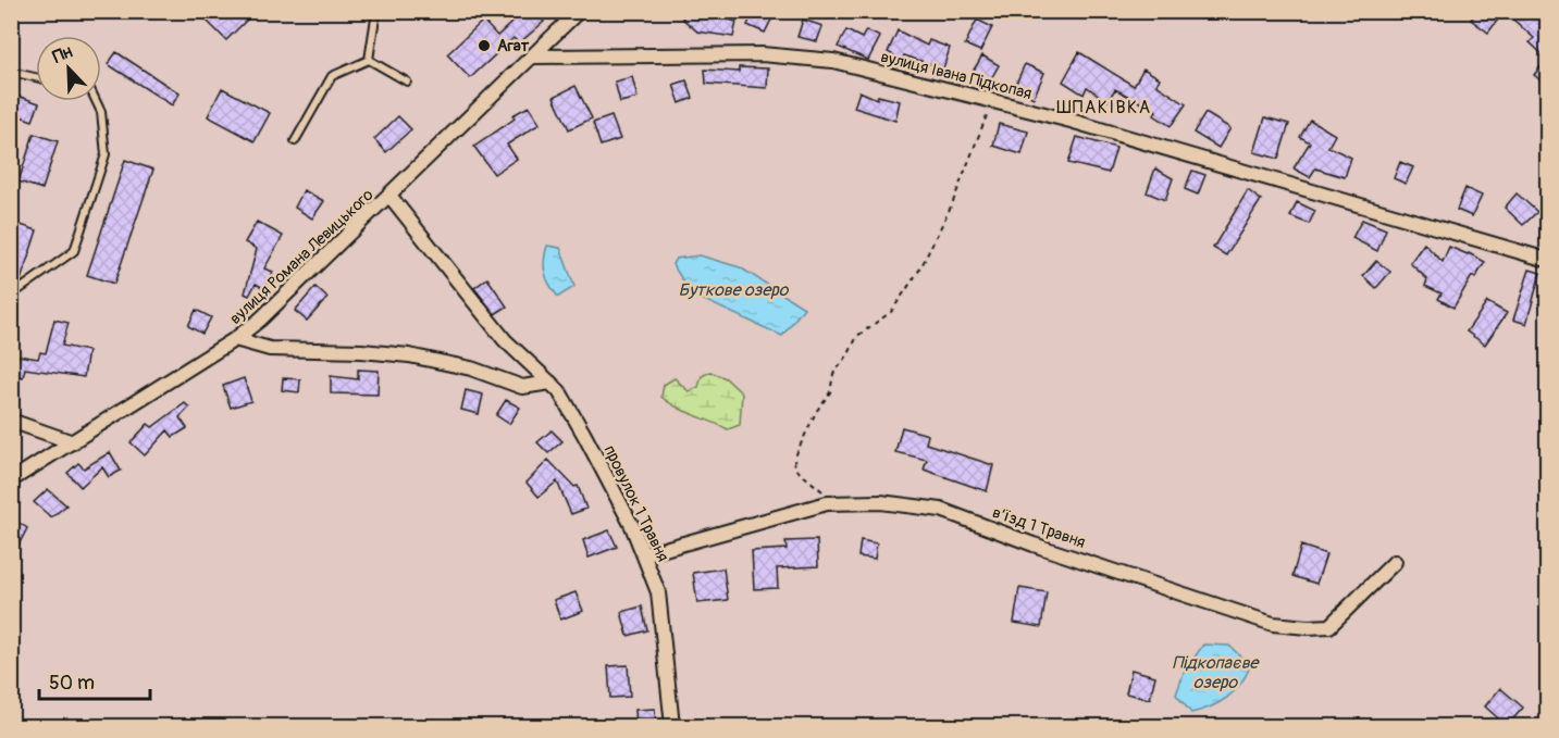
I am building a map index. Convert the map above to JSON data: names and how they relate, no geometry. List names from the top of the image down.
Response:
{
  "streets": {
    "street": [
      "вулиця Івана Підкопая",
      "вулиця Романа Левицького",
      "провулок 1 Травня",
      "в’їзд 1 Травня"
    ]
  },
  "crossings": [
    ["вулиця Івана Підкопая", "вулиця Романа Левицького"],
    ["вулиця Романа Левицького", "провулок 1 Травня"],
    ["провулок 1 Травня", "в’їзд 1 Травня"]
  ],
  "districts": ["ШПАКІВКА"],
  "water": ["Буткове озеро", "Підкопаєве озеро"],
  "places": ["Агат"],
  "scale_bar": "50 m",
  "north": "top left"
}
